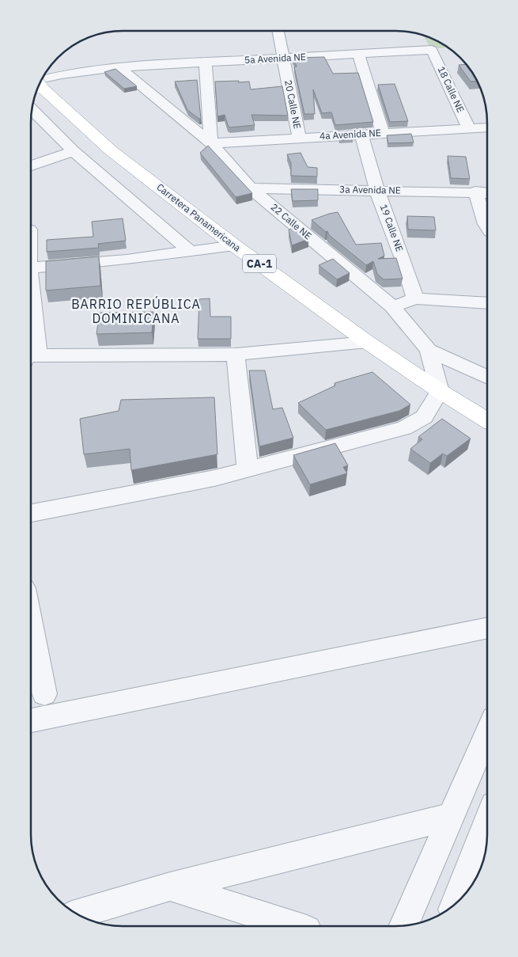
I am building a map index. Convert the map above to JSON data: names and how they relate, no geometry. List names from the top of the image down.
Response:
{
  "streets": {
    "highway": ["Carretera Panamericana", "CA-1"],
    "street": [
      "5a Avenida NE",
      "18 Calle NE",
      "20 Calle NE",
      "4a Avenida NE",
      "3a Avenida NE",
      "22 Calle NE",
      "19 Calle NE"
    ]
  },
  "crossings": [
    ["5a Avenida NE", "18 Calle NE"],
    ["5a Avenida NE", "20 Calle NE"],
    ["5a Avenida NE", "22 Calle NE"],
    ["18 Calle NE", "4a Avenida NE"],
    ["20 Calle NE", "4a Avenida NE"],
    ["4a Avenida NE", "22 Calle NE"],
    ["4a Avenida NE", "19 Calle NE"],
    ["3a Avenida NE", "22 Calle NE"],
    ["3a Avenida NE", "19 Calle NE"],
    ["Carretera Panamericana", "22 Calle NE"]
  ],
  "districts": ["BARRIO REPÚBLICA DOMINICANA"]
}
